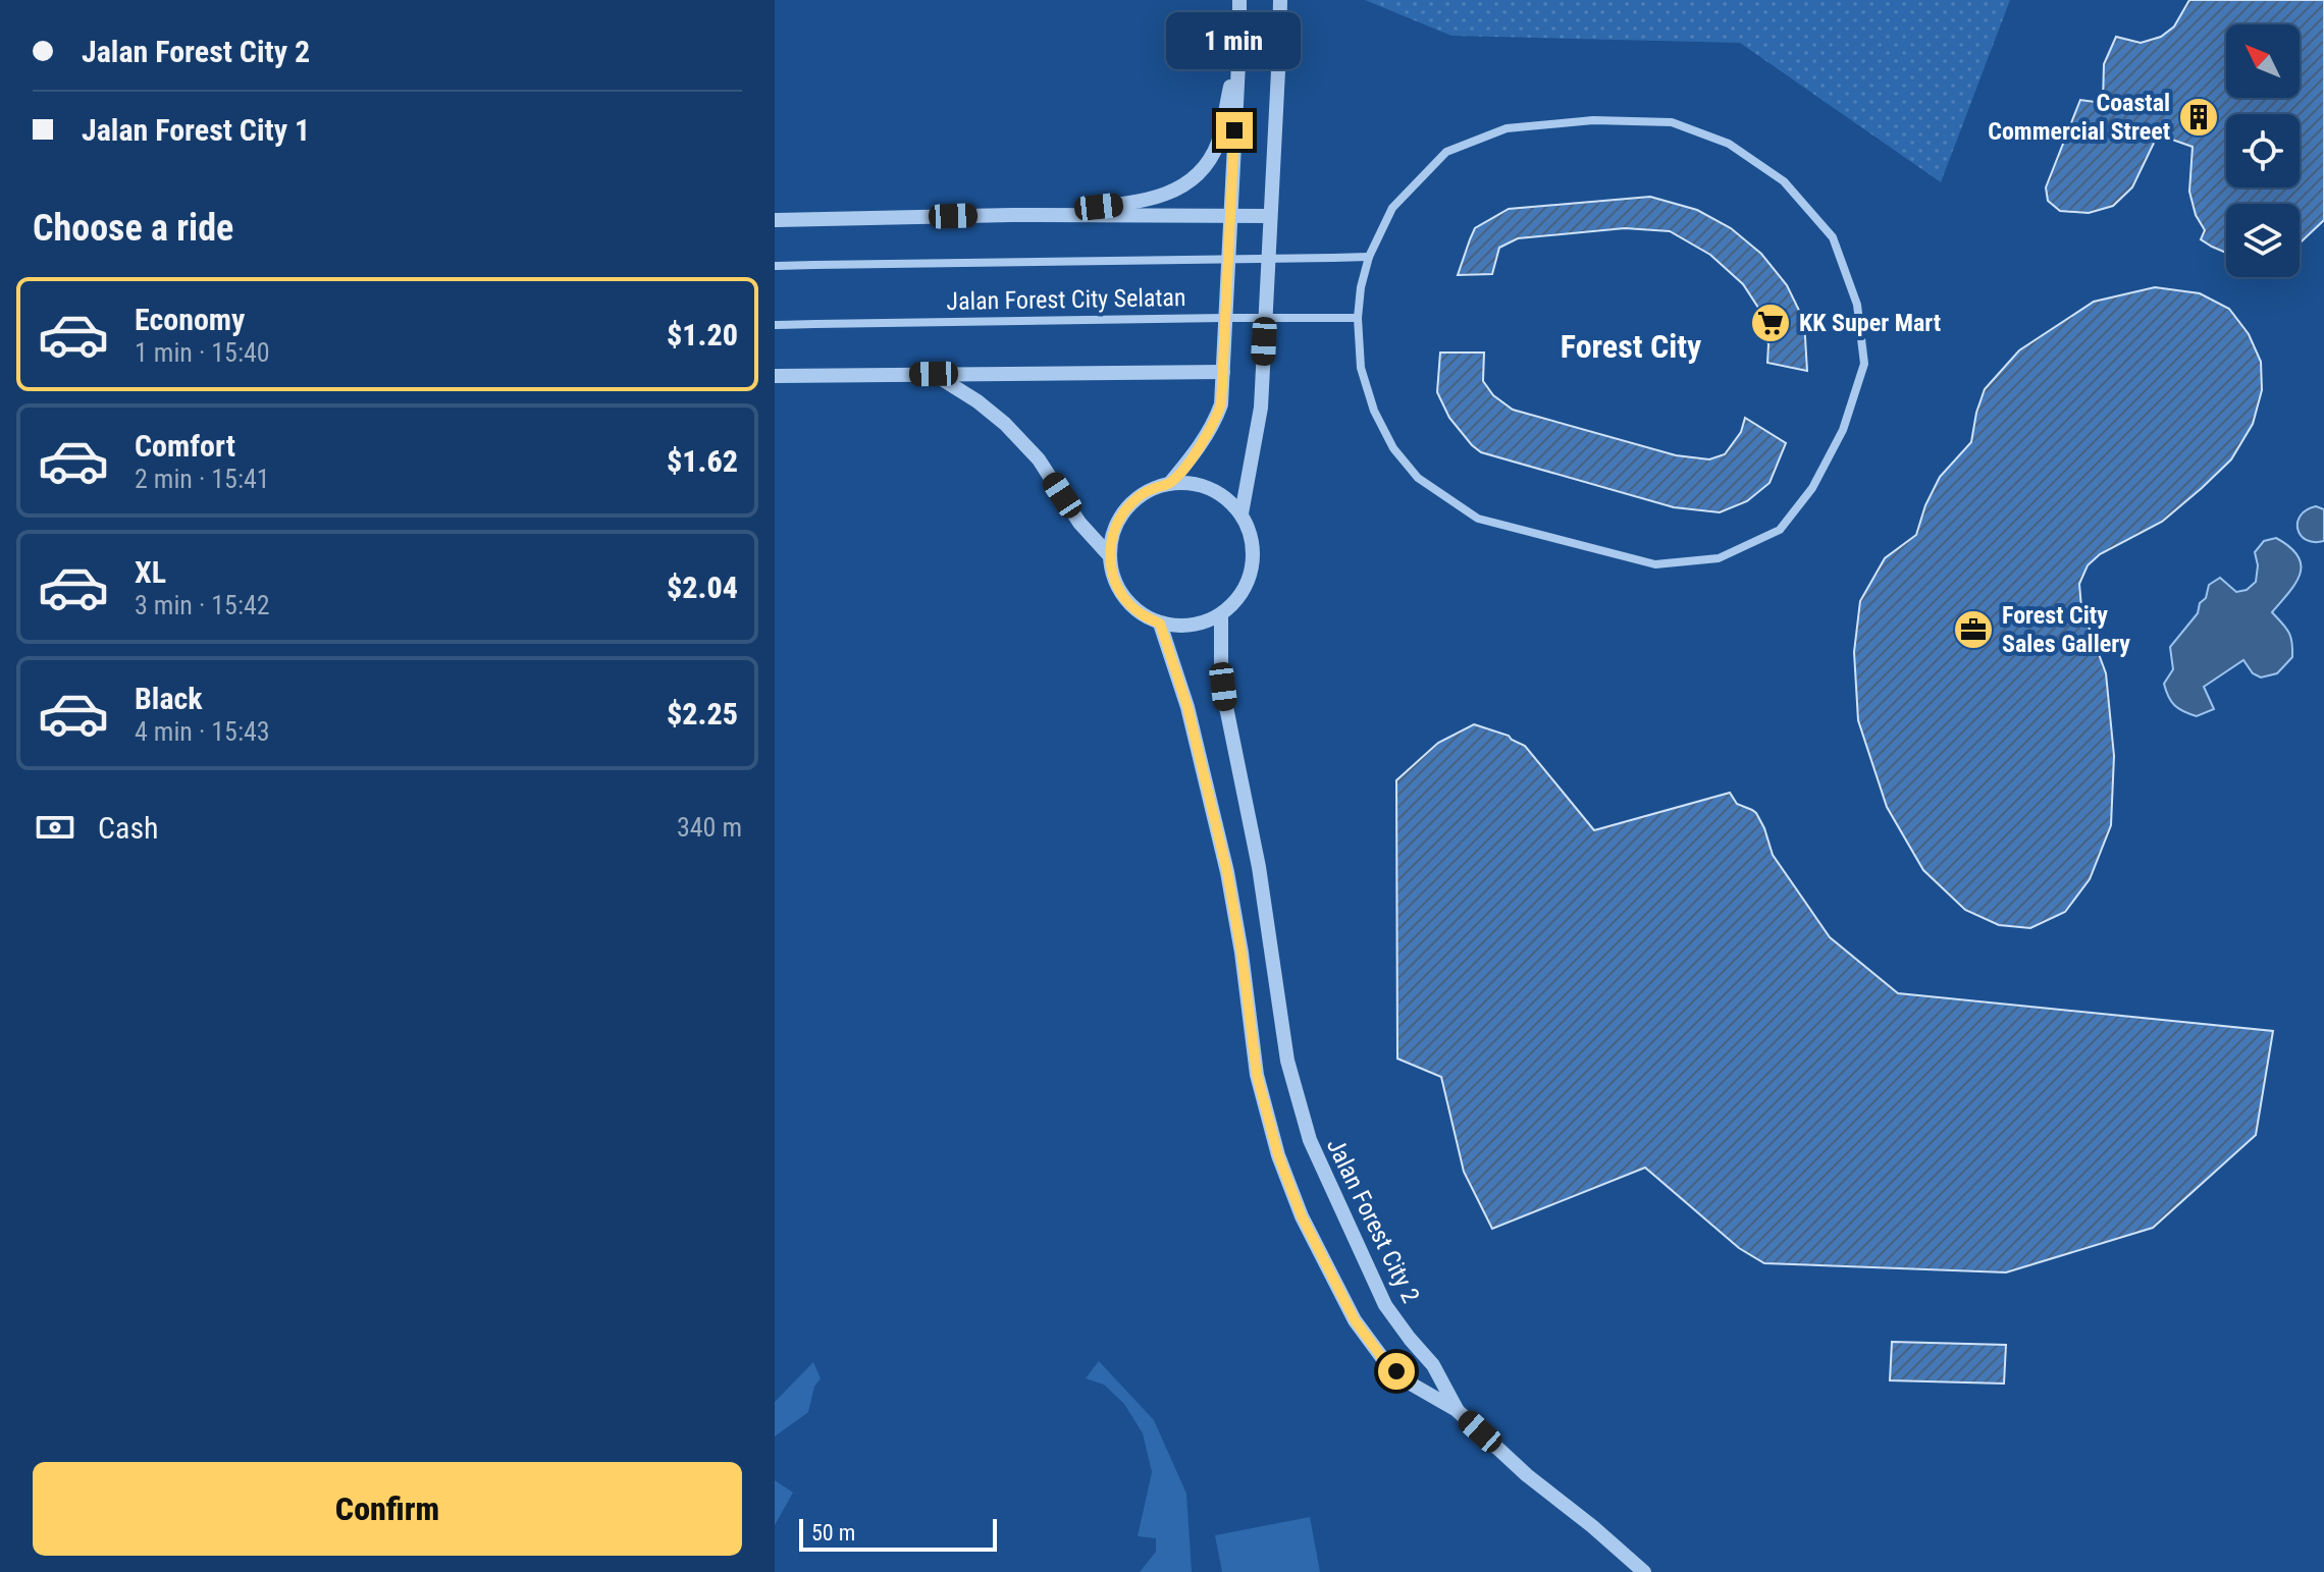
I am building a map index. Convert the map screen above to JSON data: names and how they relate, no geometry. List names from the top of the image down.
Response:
{
  "streets": {
    "street": ["Jalan Forest City Selatan", "Jalan Forest City 2"]
  },
  "districts": ["Forest City"],
  "places": {
    "building": ["Coastal Commercial Street"],
    "supermarket": ["KK Super Mart"],
    "office": ["Forest City Sales Gallery"]
  },
  "scale_bar": "50 m",
  "north": "top left",
  "page": {
    "banner": ["Jalan Forest City 2", "Jalan Forest City 1"],
    "bubble": "1 min",
    "heading": "Choose a ride",
    "list": [
      {
        "name": "Economy",
        "note": "1 min · 15:40",
        "value": "$1.20"
      },
      {
        "name": "Comfort",
        "note": "2 min · 15:41",
        "value": "$1.62"
      },
      {
        "name": "XL",
        "note": "3 min · 15:42",
        "value": "$2.04"
      },
      {
        "name": "Black",
        "note": "4 min · 15:43",
        "value": "$2.25"
      }
    ],
    "pay": ["Cash", "340 m"],
    "buttons": "Confirm",
    "scale": "50 m"
  }
}
